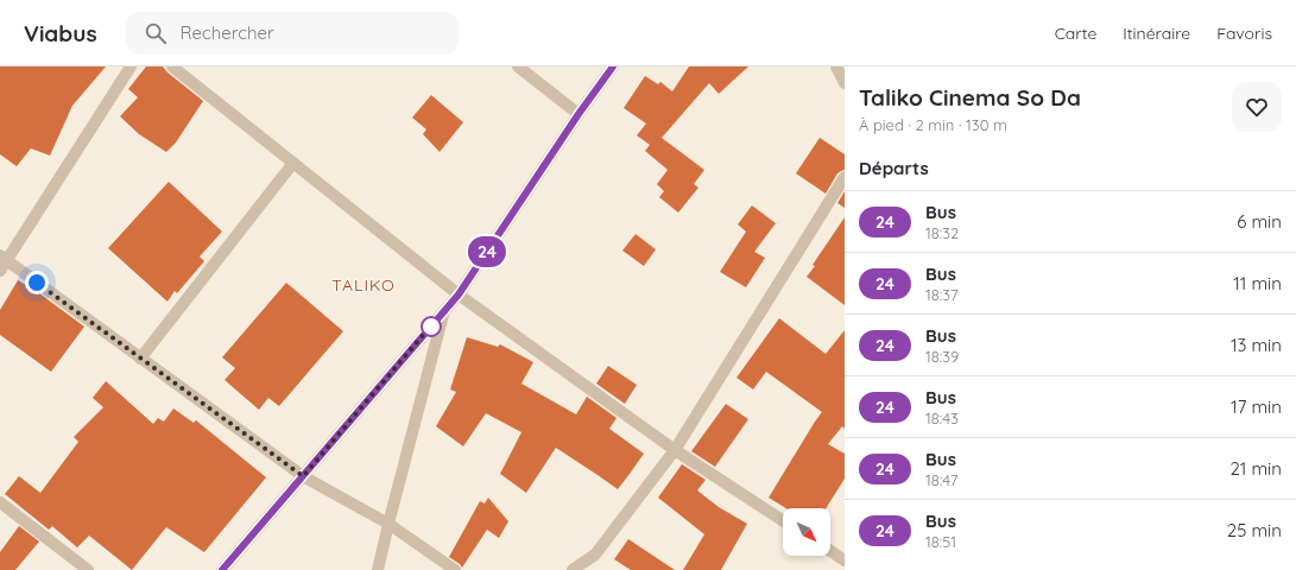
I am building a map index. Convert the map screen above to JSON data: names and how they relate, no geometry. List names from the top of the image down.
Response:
{
  "districts": ["TALIKO"],
  "lines": ["bus line 24"],
  "north": "bottom right",
  "page": {
    "header": "Viabus",
    "search": "Rechercher",
    "nav": ["Carte", "Itinéraire", "Favoris"],
    "on_map": "24",
    "heading": [
      ["Taliko Cinema So Da", "À pied · 2 min · 130 m"],
      "Départs"
    ],
    "list": [
      {
        "mark": "24",
        "name": "Bus",
        "note": "18:32",
        "value": "6 min"
      },
      {
        "mark": "24",
        "name": "Bus",
        "note": "18:37",
        "value": "11 min"
      },
      {
        "mark": "24",
        "name": "Bus",
        "note": "18:39",
        "value": "13 min"
      },
      {
        "mark": "24",
        "name": "Bus",
        "note": "18:43",
        "value": "17 min"
      },
      {
        "mark": "24",
        "name": "Bus",
        "note": "18:47",
        "value": "21 min"
      },
      {
        "mark": "24",
        "name": "Bus",
        "note": "18:51",
        "value": "25 min"
      }
    ]
  }
}
